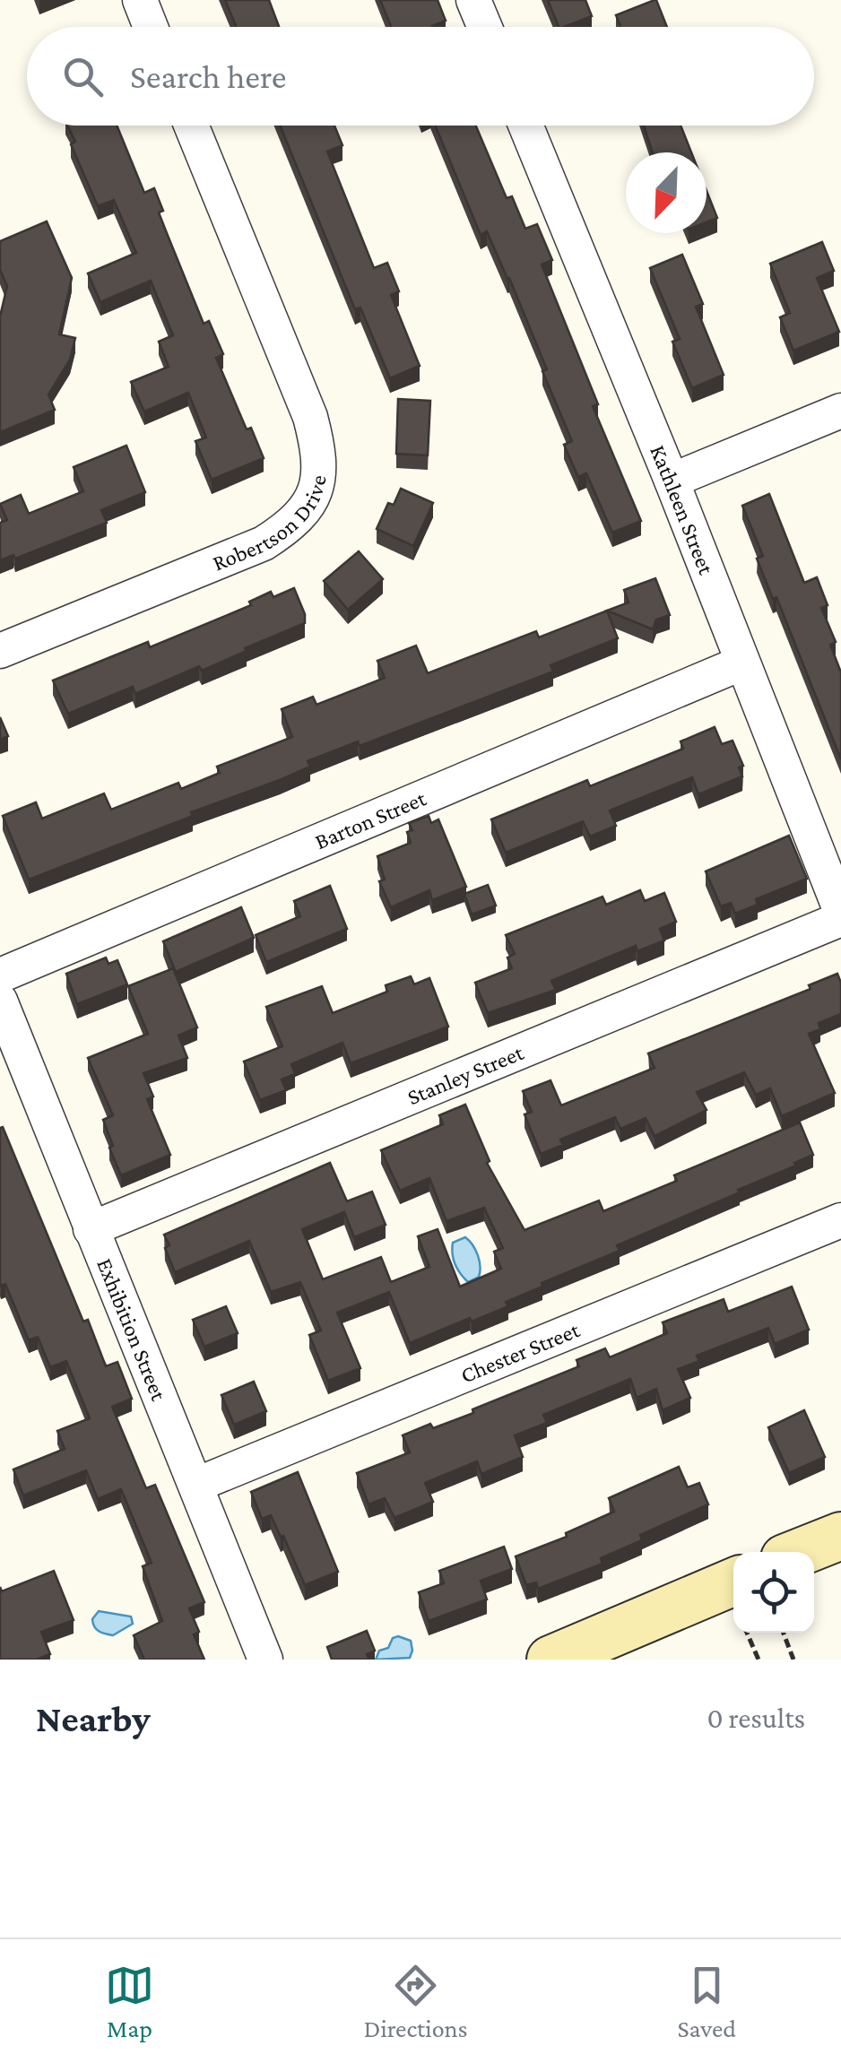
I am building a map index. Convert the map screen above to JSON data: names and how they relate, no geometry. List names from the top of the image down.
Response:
{
  "streets": {
    "street": [
      "Kathleen Street",
      "Robertson Drive",
      "Barton Street",
      "Stanley Street",
      "Exhibition Street",
      "Chester Street"
    ]
  },
  "crossings": [
    ["Kathleen Street", "Barton Street"],
    ["Stanley Street", "Exhibition Street"],
    ["Exhibition Street", "Chester Street"]
  ],
  "north": "bottom left",
  "page": {
    "search": "Search here",
    "heading": ["Nearby", "0 results"],
    "nav": ["Map", "Directions", "Saved"]
  }
}
